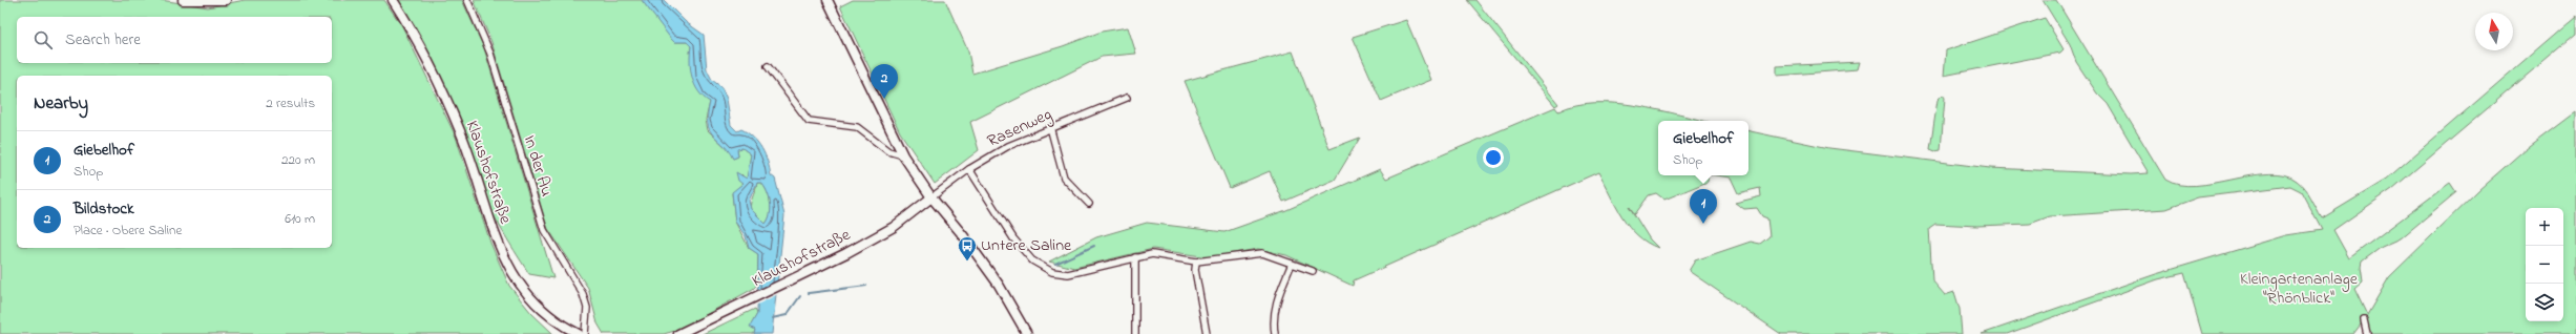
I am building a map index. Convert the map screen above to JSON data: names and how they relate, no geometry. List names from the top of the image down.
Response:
{
  "streets": {
    "main road": ["Klaushofstraße"],
    "street": ["Rasenweg", "In der Au"]
  },
  "crossings": [
    ["Rasenweg", "Klaushofstraße"]
  ],
  "parks": ["Kleingartenanlage \"Rhönblick\""],
  "places": {
    "bus stop": ["Untere Saline"]
  },
  "north": "top",
  "page": {
    "search": "Search here",
    "pins": ["2", "1"],
    "heading": ["Nearby", "2 results"],
    "popup": ["Giebelhof", "Shop"],
    "list": [
      {
        "mark": "1",
        "name": "Giebelhof",
        "note": "Shop",
        "value": "220 m"
      },
      {
        "mark": "2",
        "name": "Bildstock",
        "note": "Place · Obere Saline",
        "value": "610 m"
      }
    ],
    "map_buttons": ["+", "−"]
  }
}
